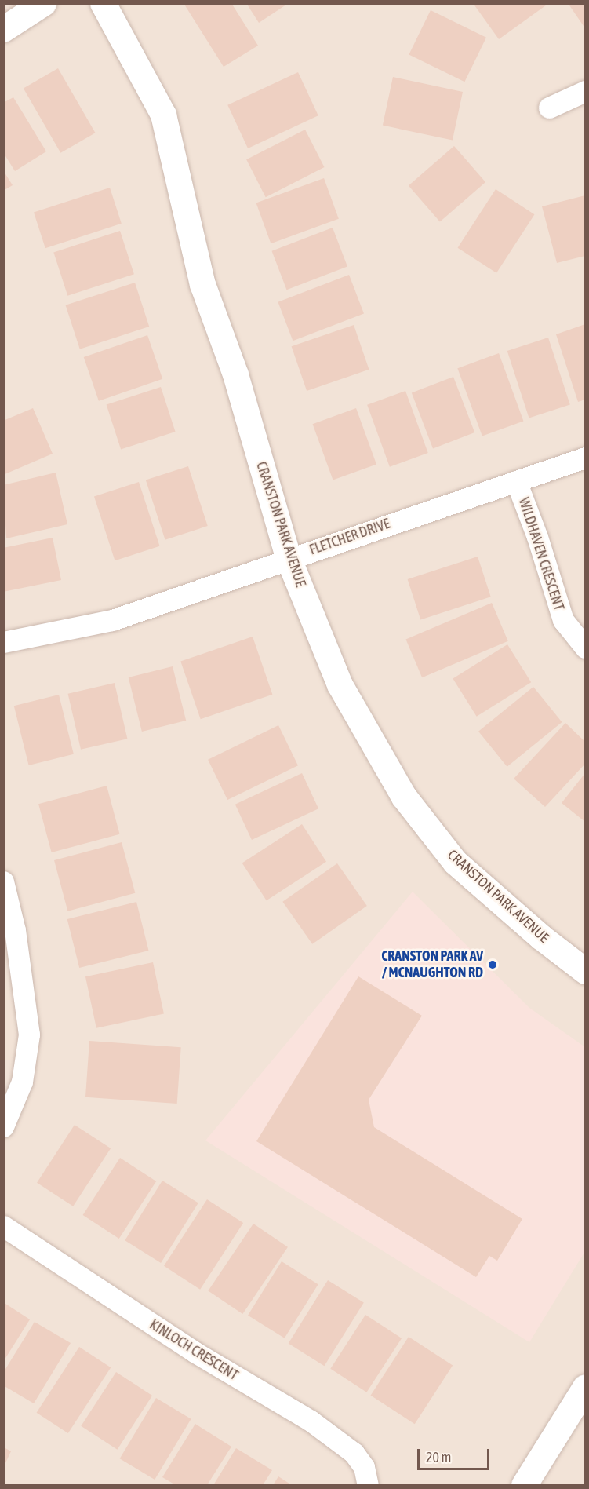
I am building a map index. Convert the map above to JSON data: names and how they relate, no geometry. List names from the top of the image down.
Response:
{
  "streets": {
    "street": [
      "CRANSTON PARK AVENUE",
      "FLETCHER DRIVE",
      "WILDHAVEN CRESCENT",
      "KINLOCH CRESCENT"
    ]
  },
  "crossings": [
    ["CRANSTON PARK AVENUE", "FLETCHER DRIVE"],
    ["FLETCHER DRIVE", "WILDHAVEN CRESCENT"]
  ],
  "places": ["CRANSTON PARK AV / MCNAUGHTON RD"],
  "scale_bar": "20 m"
}
